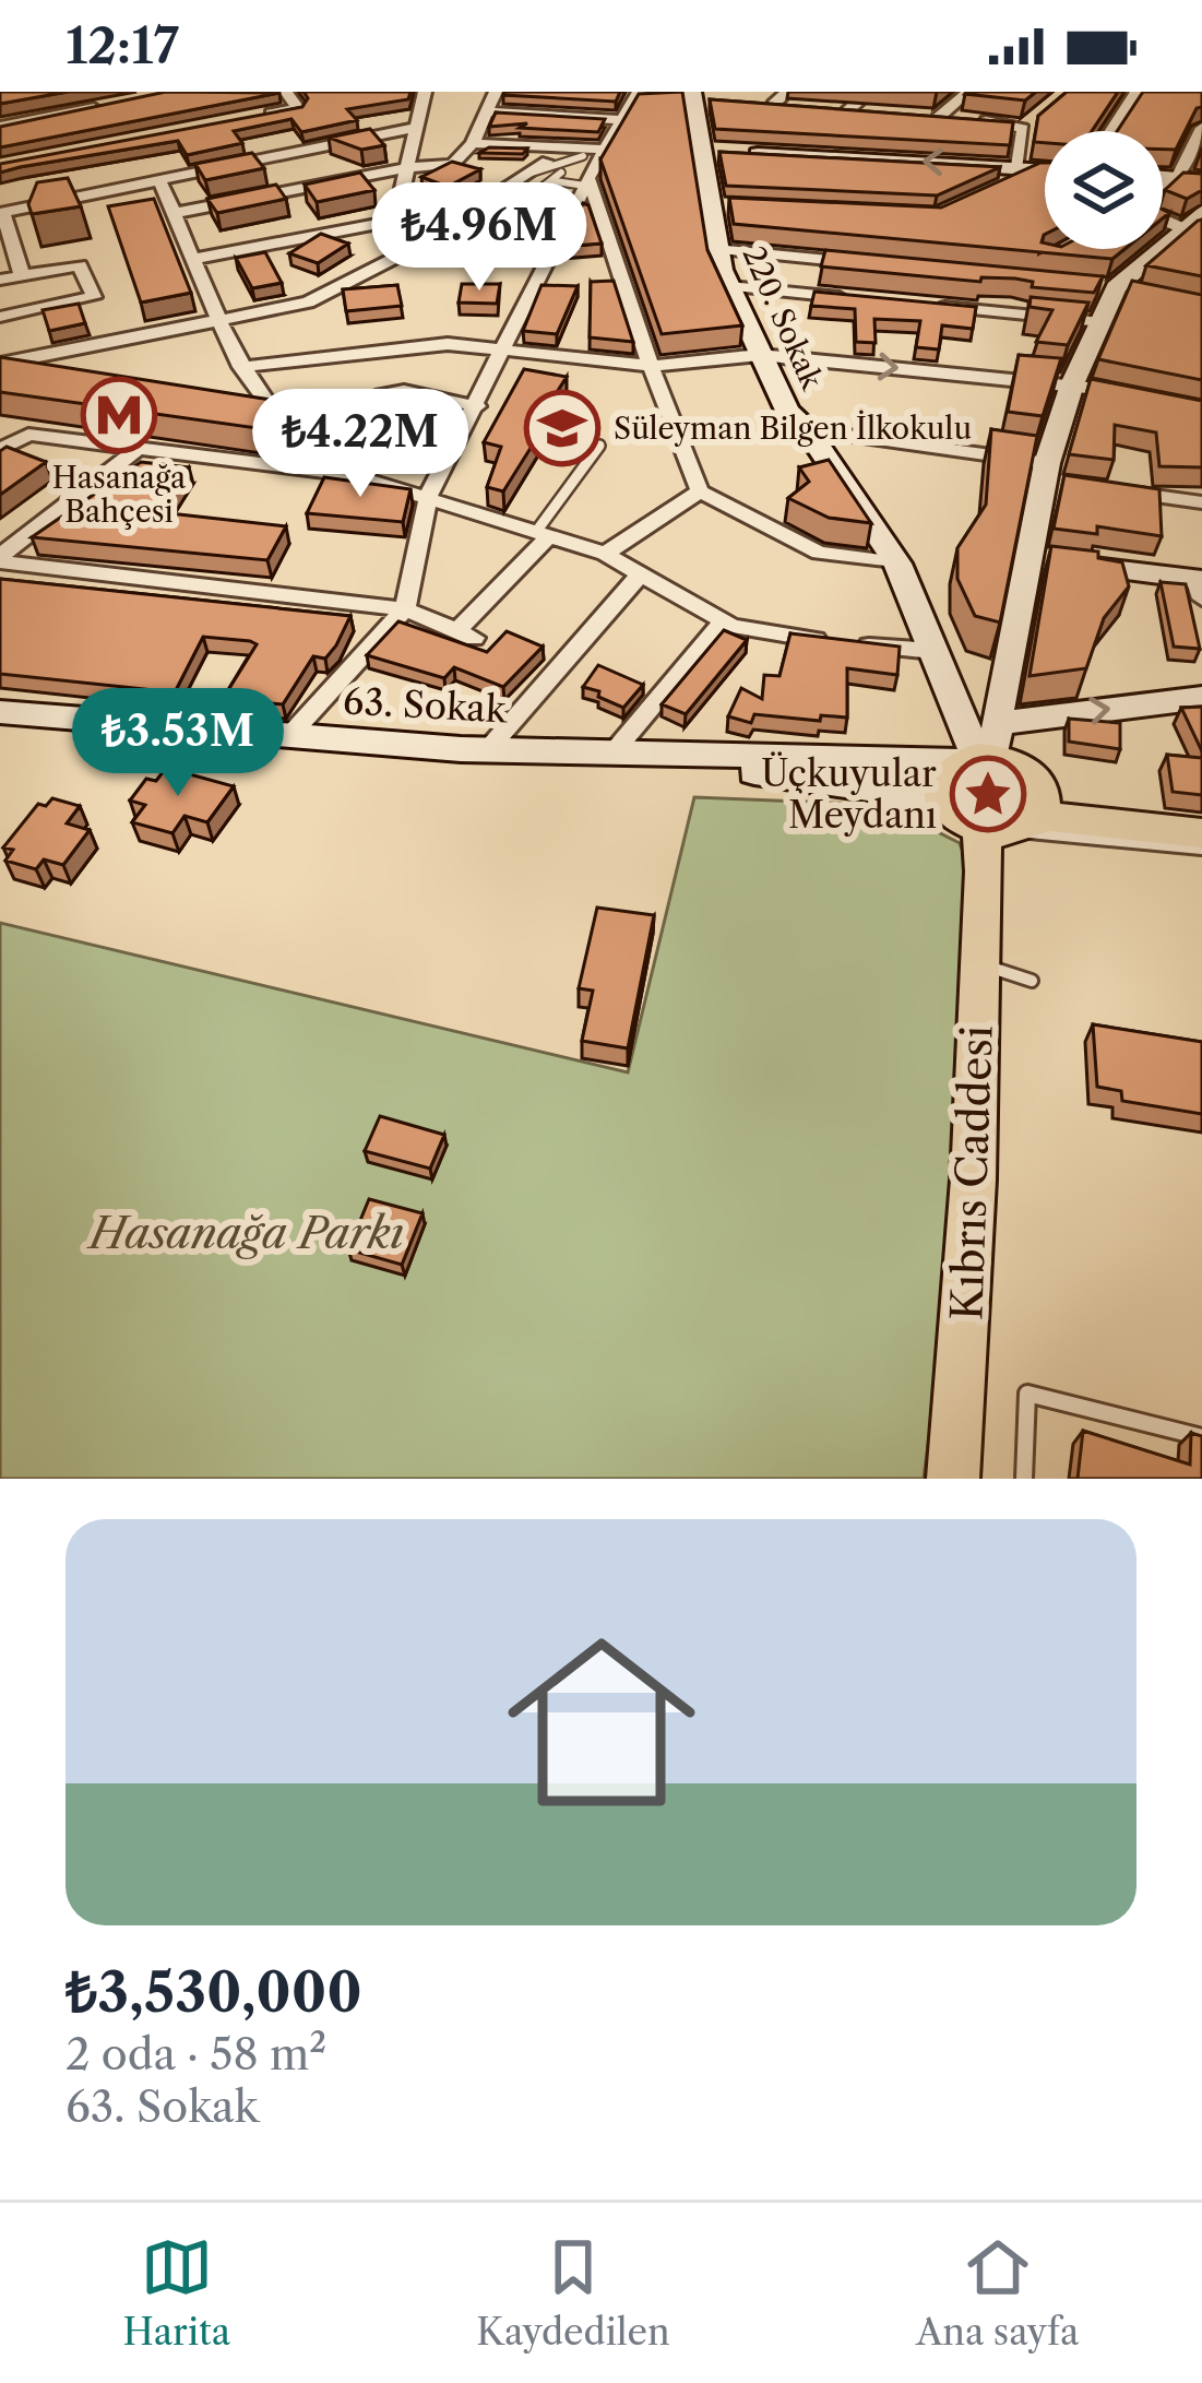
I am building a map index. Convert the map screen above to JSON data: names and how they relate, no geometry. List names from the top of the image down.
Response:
{
  "streets": {
    "main road": ["220. Sokak", "63. Sokak", "Kıbrıs Caddesi"]
  },
  "crossings": [
    ["220. Sokak", "63. Sokak"],
    ["220. Sokak", "Kıbrıs Caddesi"],
    ["63. Sokak", "Kıbrıs Caddesi"]
  ],
  "parks": ["Hasanağa Parkı"],
  "places": {
    "metro station": ["Hasanağa Bahçesi"],
    "school or university": ["Süleyman Bilgen İlkokulu"],
    "place": ["Üçkuyular Meydanı"]
  },
  "page": {
    "status": "12:17",
    "price": ["₺4.96M", "₺4.22M", "₺3.53M"],
    "list": [
      {
        "name": "₺3,530,000",
        "note": "2 oda · 58 m² · 63. Sokak"
      }
    ],
    "tabs": ["Harita", "Kaydedilen", "Ana sayfa"]
  }
}
